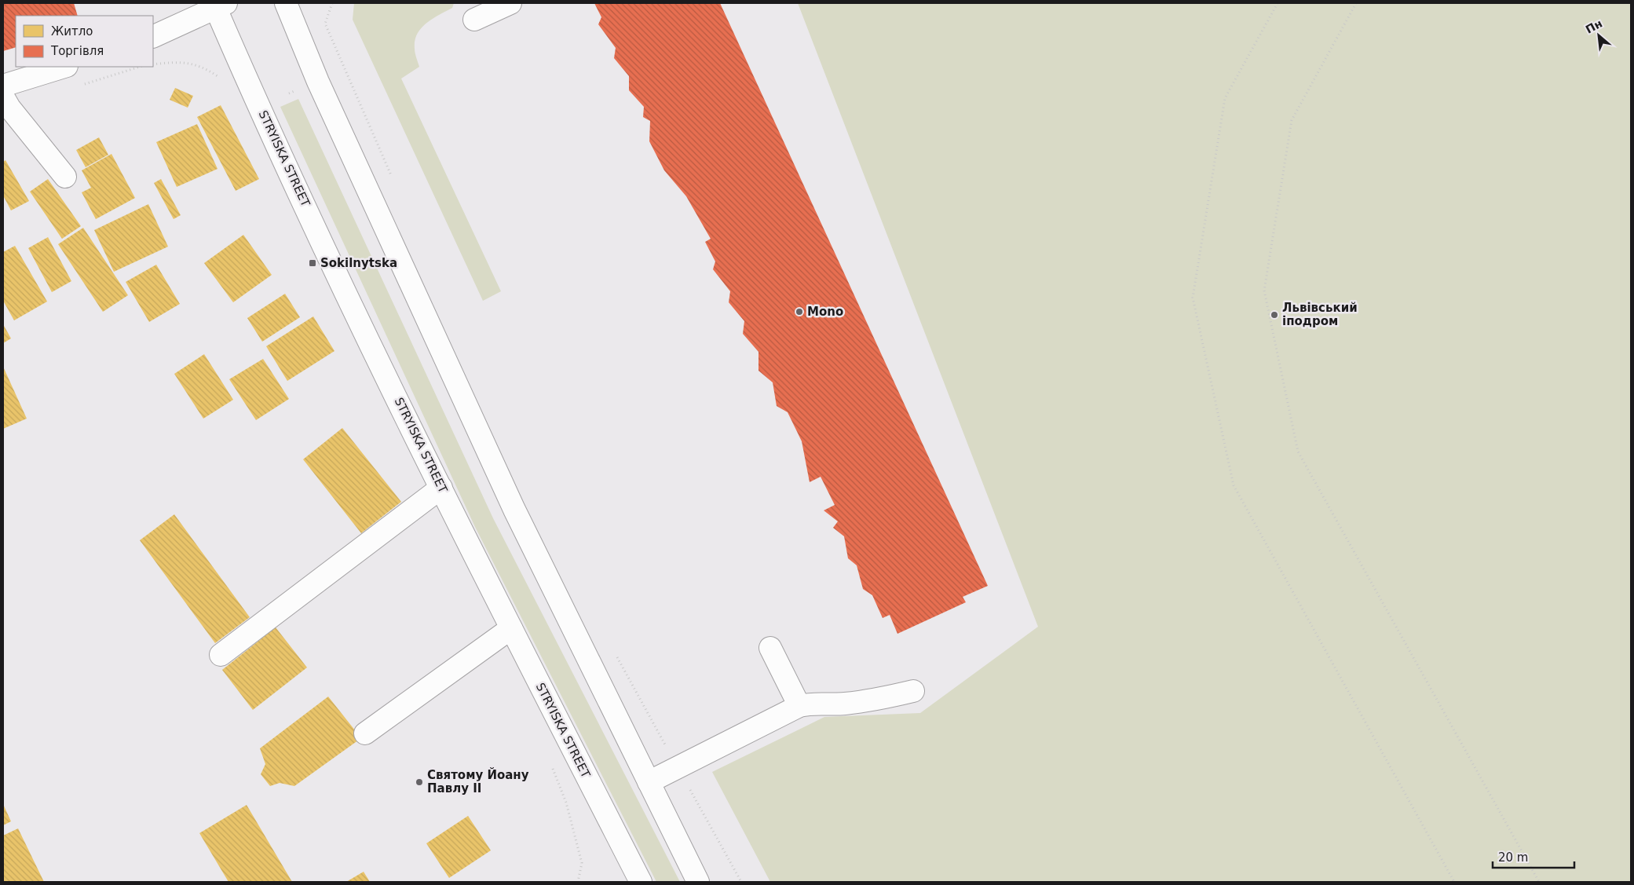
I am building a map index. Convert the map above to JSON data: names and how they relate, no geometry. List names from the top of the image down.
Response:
{
  "streets": {
    "main road": ["STRYISKA STREET"]
  },
  "places": {
    "transit": ["Sokilnytska"],
    "other": ["Mono", "Львівський іподром", "Святому Йоану Павлу ІІ"]
  },
  "legend": ["Житло", "Торгівля"],
  "scale_bar": "20 m",
  "north": "top left"
}
